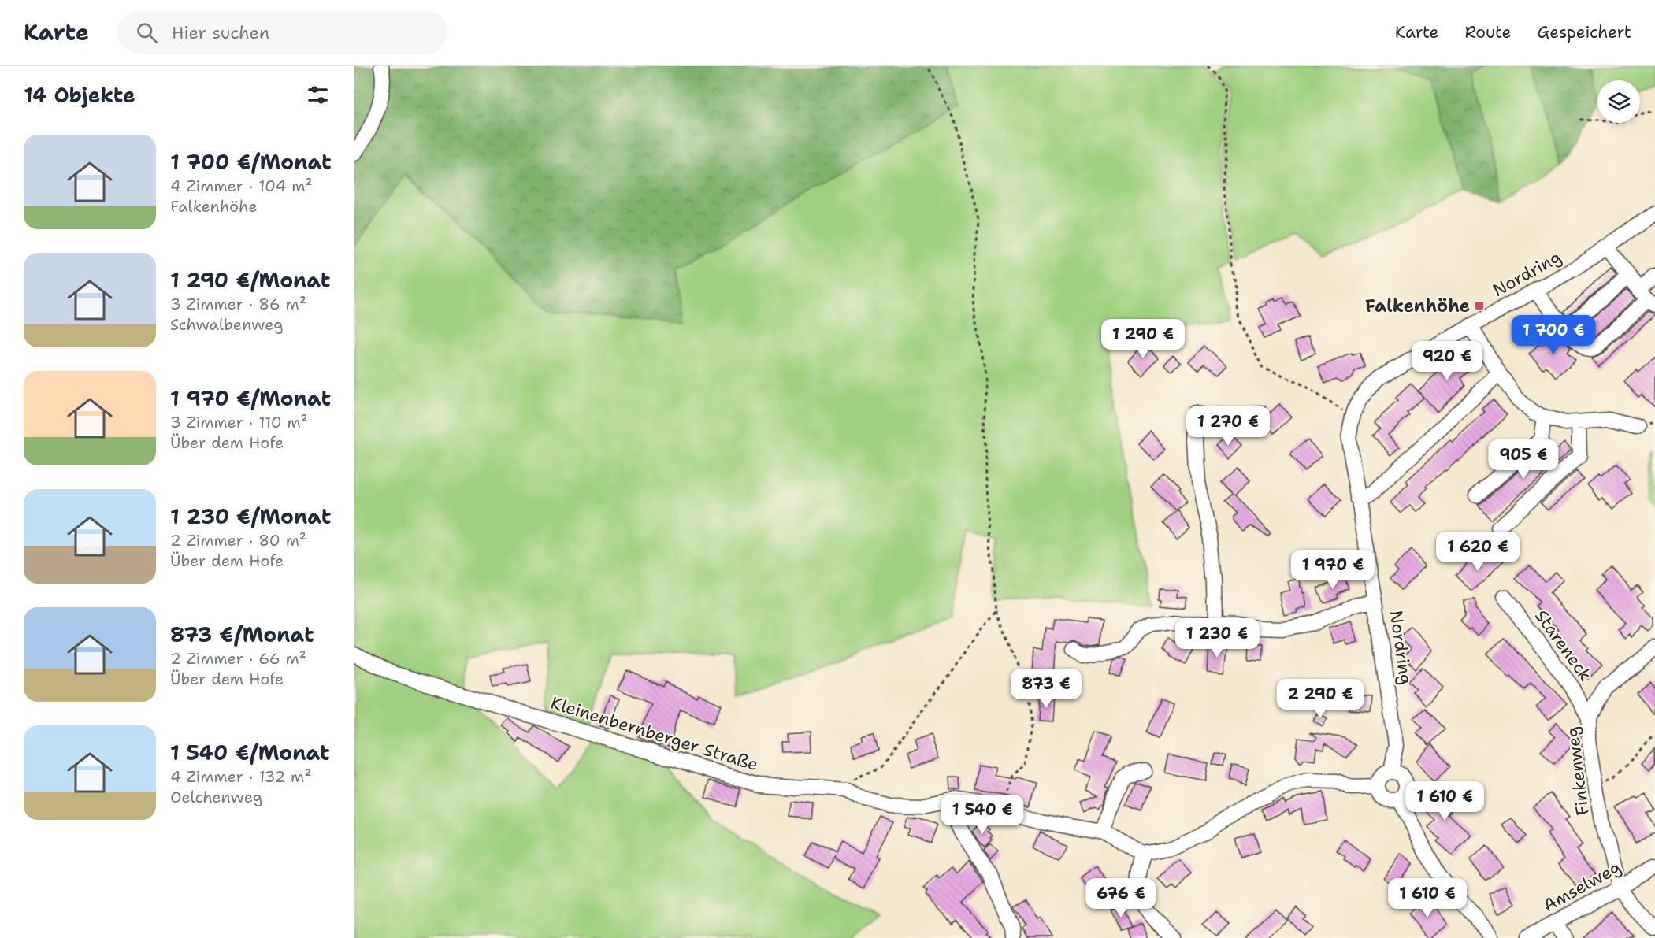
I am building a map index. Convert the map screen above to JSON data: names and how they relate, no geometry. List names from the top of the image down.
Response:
{
  "streets": {
    "street": [
      "Nordring",
      "Stareneck",
      "Kleinenbernberger Straße",
      "Finkenweg",
      "Amselweg"
    ]
  },
  "crossings": [
    ["Stareneck", "Finkenweg"],
    ["Finkenweg", "Amselweg"]
  ],
  "places": {
    "transit": ["Falkenhöhe"]
  },
  "page": {
    "header": "Karte",
    "search": "Hier suchen",
    "nav": ["Karte", "Route", "Gespeichert"],
    "heading": "14 Objekte",
    "list": [
      {
        "name": "1 700 €/Monat",
        "note": "4 Zimmer · 104 m² · Falkenhöhe"
      },
      {
        "name": "1 290 €/Monat",
        "note": "3 Zimmer · 86 m² · Schwalbenweg"
      },
      {
        "name": "1 970 €/Monat",
        "note": "3 Zimmer · 110 m² · Über dem Hofe"
      },
      {
        "name": "1 230 €/Monat",
        "note": "2 Zimmer · 80 m² · Über dem Hofe"
      },
      {
        "name": "873 €/Monat",
        "note": "2 Zimmer · 66 m² · Über dem Hofe"
      },
      {
        "name": "1 540 €/Monat",
        "note": "4 Zimmer · 132 m² · Oelchenweg"
      }
    ],
    "price": [
      "1 700 €",
      "1 290 €",
      "920 €",
      "1 270 €",
      "905 €",
      "1 620 €",
      "1 970 €",
      "1 230 €",
      "873 €",
      "2 290 €",
      "1 610 €",
      "1 540 €",
      "676 €",
      "1 610 €"
    ]
  }
}
